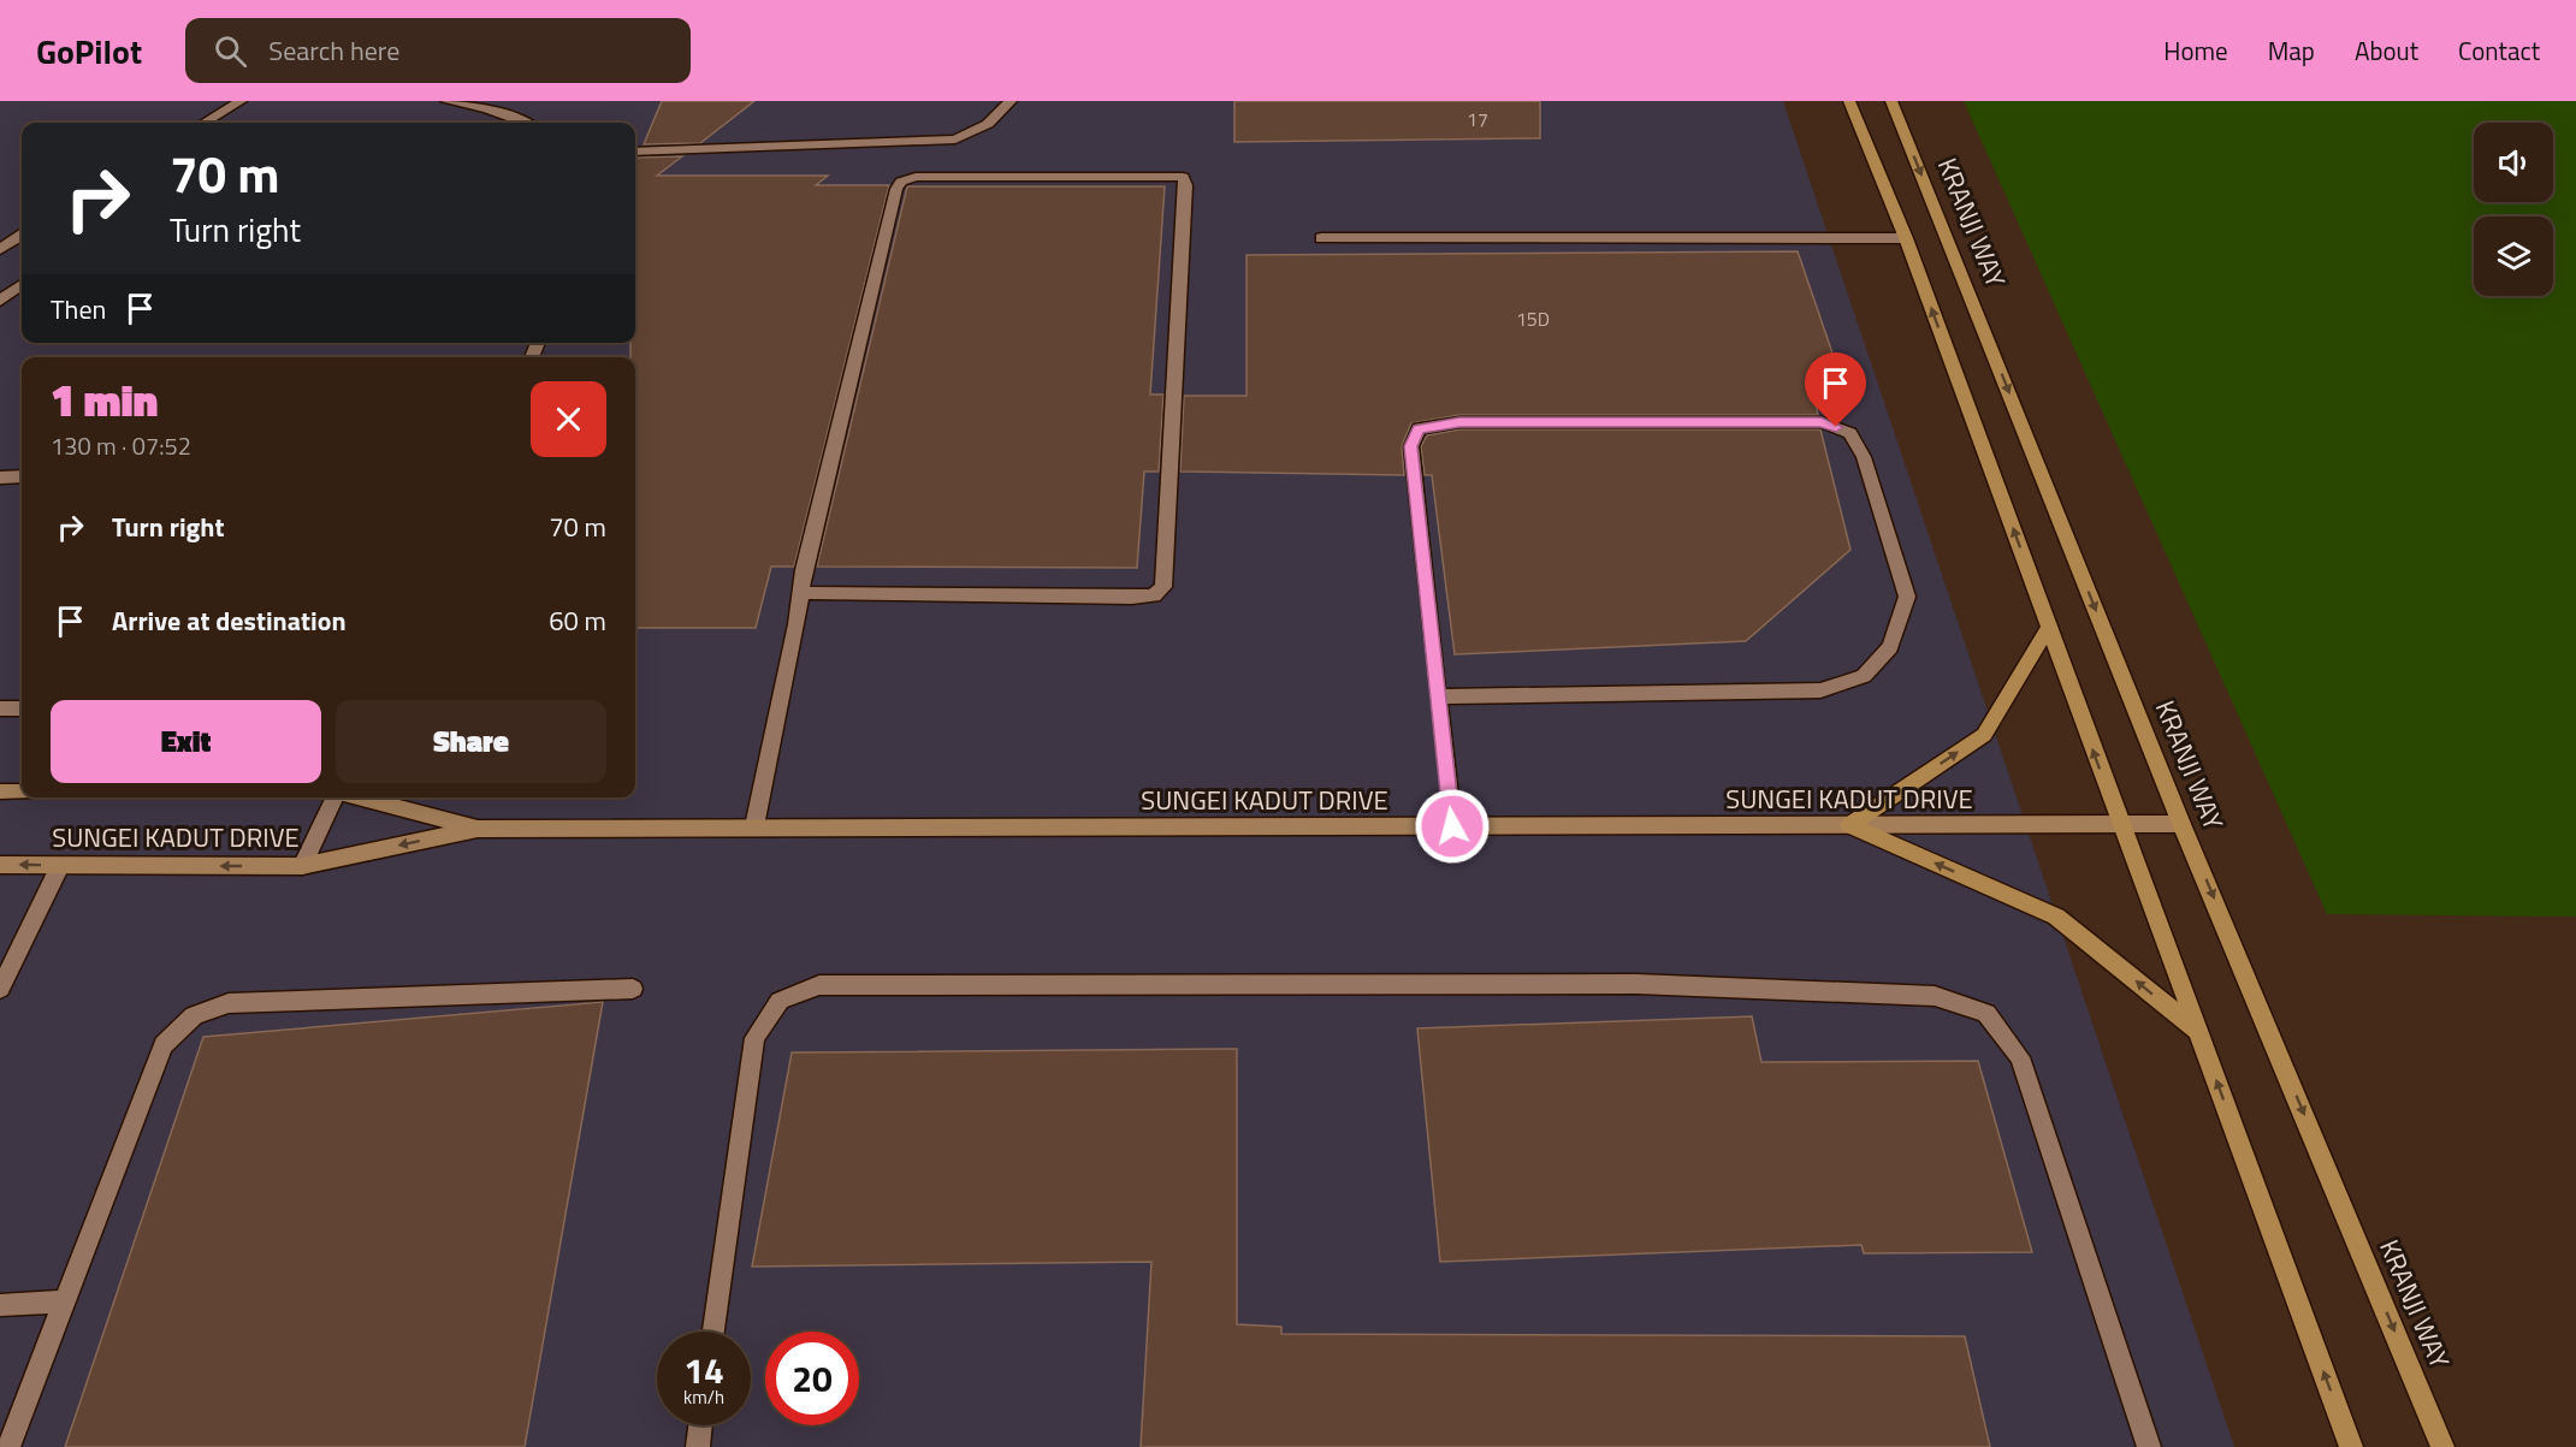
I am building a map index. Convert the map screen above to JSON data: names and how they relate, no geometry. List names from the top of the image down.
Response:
{
  "streets": {
    "main road": ["KRANJI WAY", "SUNGEI KADUT DRIVE"]
  },
  "crossings": [
    ["KRANJI WAY", "SUNGEI KADUT DRIVE"]
  ],
  "house_numbers": ["17", "15D"],
  "page": {
    "header": "GoPilot",
    "search": "Search here",
    "nav": [
      "Home",
      "Map",
      "About",
      "Contact"
    ],
    "turn": ["70 m", "Turn right"],
    "then": "Then",
    "heading": ["1 min", "130 m · 07:52"],
    "list": [
      {
        "name": "Turn right",
        "value": "70 m"
      },
      {
        "name": "Arrive at destination",
        "value": "60 m"
      }
    ],
    "buttons": ["Exit", "Share"],
    "speed": "14 km/h",
    "limit": "20"
  }
}
